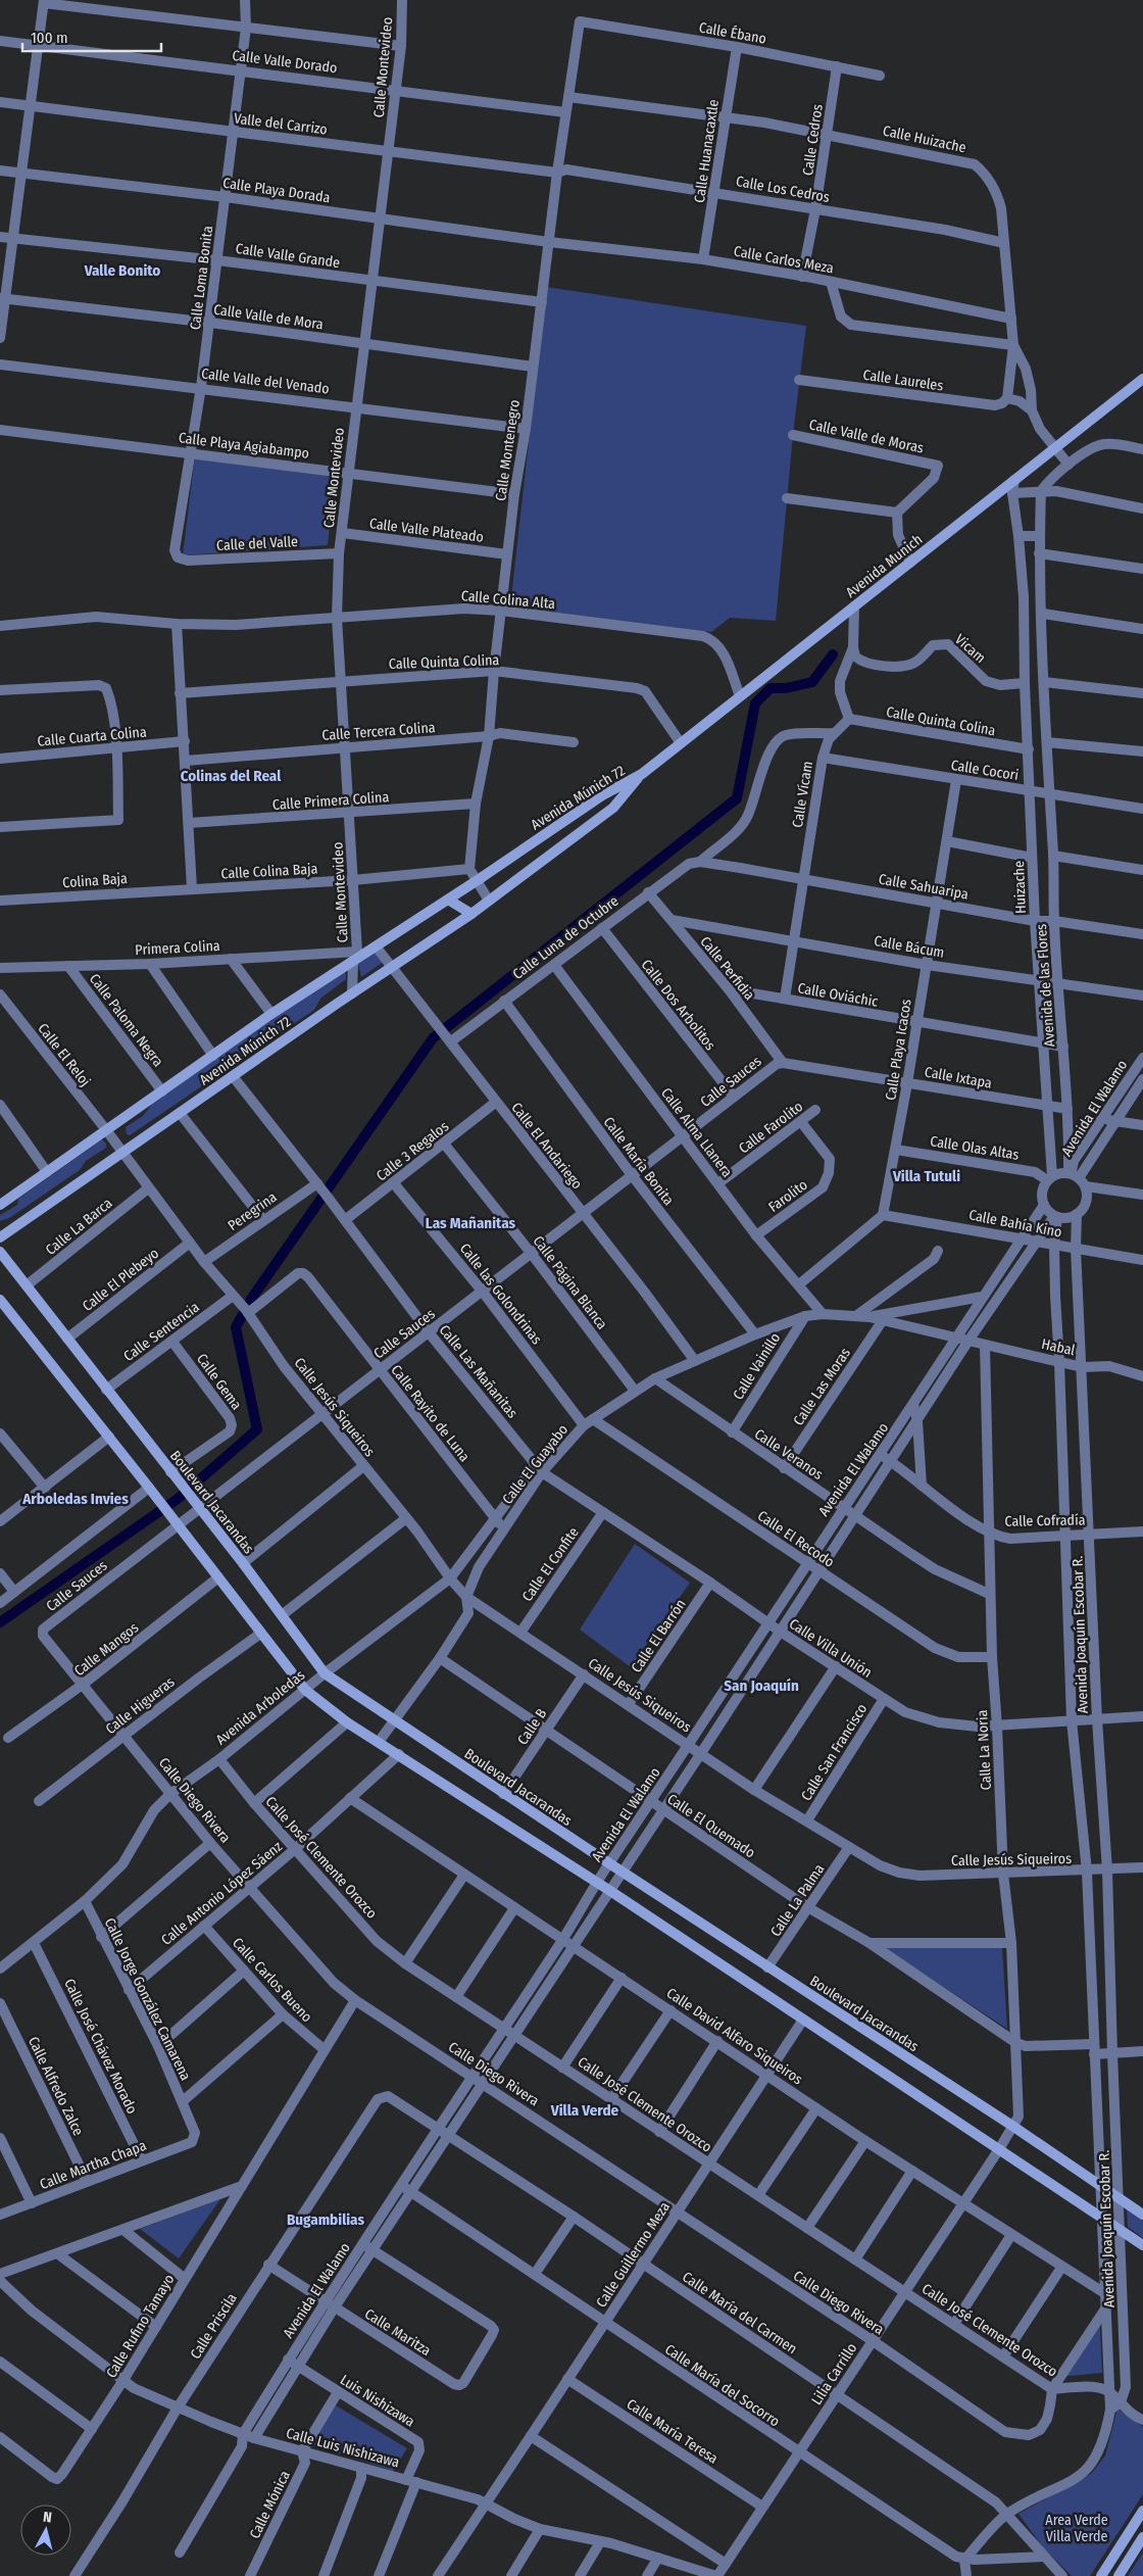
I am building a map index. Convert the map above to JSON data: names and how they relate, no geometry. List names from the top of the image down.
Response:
{
  "streets": {
    "main road": ["Avenida Munich", "Avenida Múnich 72", "Boulevard Jacarandas"],
    "street": [
      "Calle Ébano",
      "Calle Valle Dorado",
      "Calle Montevideo",
      "Valle del Carrizo",
      "Calle Huizache",
      "Calle Cedros",
      "Calle Huanacaxtle",
      "Calle Los Cedros",
      "Calle Playa Dorada",
      "Calle Valle Grande",
      "Calle Carlos Meza",
      "Calle Loma Bonita",
      "Calle Valle de Mora",
      "Calle Laureles",
      "Calle Valle del Venado",
      "Calle Valle de Moras",
      "Calle Playa Agiabampo",
      "Calle Montenegro",
      "Calle Valle Plateado",
      "Calle del Valle",
      "Calle Colina Alta",
      "Vicam",
      "Calle Quinta Colina",
      "Calle Tercera Colina",
      "Calle Cuarta Colina",
      "Calle Cocori",
      "Calle Vícam",
      "Calle Primera Colina",
      "Calle Colina Baja",
      "Colina Baja",
      "Calle Sahuaripa",
      "Huizache",
      "Calle Luna de Octubre",
      "Calle Bácum",
      "Primera Colina",
      "Calle Perfidia",
      "Avenida de las Flores",
      "Calle Oviáchic",
      "Calle Dos Arbolitos",
      "Calle Paloma Negra",
      "Calle Playa Icacos",
      "Calle El Reloj",
      "Calle Ixtapa",
      "Calle Sauces",
      "Avenida El Walamo",
      "Calle Farolito",
      "Calle Alma Llanera",
      "Calle El Andariego",
      "Calle Olas Altas",
      "Calle 3 Regalos",
      "Calle María Bonita",
      "Farolito",
      "Peregrina",
      "Calle Bahía Kino",
      "Calle La Barca",
      "Calle El Plebeyo",
      "Calle Página Blanca",
      "Calle las Golondrinas",
      "Calle Sentencia",
      "Habal",
      "Calle Vainillo",
      "Calle Las Mañanitas",
      "Calle Gema",
      "Calle Las Moras",
      "Calle Jesús Siqueiros",
      "Calle Rayito de Luna",
      "Calle Veranos",
      "Calle El Guayabo",
      "Calle Cofradía",
      "Calle El Recodo",
      "Calle El Confite",
      "Avenida Joaquín Escobar R.",
      "Calle El Barrón",
      "Calle Villa Unión",
      "Calle Mangos",
      "Calle Higueras",
      "Avenida Arboledas",
      "Calle B",
      "Calle La Noria",
      "Calle San Francisco",
      "Calle Diego Rivera",
      "Calle El Quemado",
      "Calle José Clemente Orozco",
      "Calle Antonio López Sáenz",
      "Calle La Palma",
      "Calle Carlos Bueno",
      "Calle Jorge González Camarena",
      "Calle David Alfaro Siqueiros",
      "Calle José Chávez Morado",
      "Calle Alfredo Zalce",
      "Calle Martha Chapa",
      "Calle Guillermo Meza",
      "Calle María del Carmen",
      "Calle Rufino Tamayo",
      "Calle Priscila",
      "Calle Maritza",
      "Lilia Carrillo",
      "Calle María del Socorro",
      "Luis Nishizawa",
      "Calle María Teresa",
      "Calle Luis Nishizawa",
      "Calle Mónica"
    ]
  },
  "crossings": [
    ["Calle Ébano", "Calle Cedros"],
    ["Calle Ébano", "Calle Huanacaxtle"],
    ["Calle Ébano", "Calle Montenegro"],
    ["Calle Valle Dorado", "Calle Montevideo"],
    ["Calle Valle Dorado", "Calle Loma Bonita"],
    ["Calle Valle Dorado", "Calle Montenegro"],
    ["Calle Montevideo", "Valle del Carrizo"],
    ["Calle Montevideo", "Calle Playa Dorada"],
    ["Calle Montevideo", "Calle Valle Grande"],
    ["Calle Montevideo", "Calle Valle de Mora"],
    ["Calle Montevideo", "Calle Valle del Venado"],
    ["Calle Montevideo", "Calle Playa Agiabampo"],
    ["Calle Montevideo", "Calle Valle Plateado"],
    ["Calle Montevideo", "Calle del Valle"],
    ["Calle Montevideo", "Calle Colina Alta"],
    ["Calle Montevideo", "Calle Quinta Colina"],
    ["Calle Montevideo", "Calle Tercera Colina"],
    ["Calle Montevideo", "Avenida Múnich 72"],
    ["Calle Montevideo", "Calle Primera Colina"],
    ["Calle Montevideo", "Calle Colina Baja"],
    ["Calle Montevideo", "Primera Colina"],
    ["Valle del Carrizo", "Calle Los Cedros"],
    ["Valle del Carrizo", "Calle Loma Bonita"],
    ["Valle del Carrizo", "Calle Montenegro"],
    ["Calle Huizache", "Calle Cedros"],
    ["Calle Huizache", "Calle Huanacaxtle"],
    ["Calle Huizache", "Calle Los Cedros"],
    ["Calle Huizache", "Calle Carlos Meza"],
    ["Calle Huizache", "Calle Montenegro"],
    ["Calle Huizache", "Avenida Munich"],
    ["Calle Cedros", "Calle Los Cedros"],
    ["Calle Cedros", "Calle Carlos Meza"],
    ["Calle Huanacaxtle", "Calle Los Cedros"],
    ["Calle Huanacaxtle", "Calle Carlos Meza"],
    ["Calle Los Cedros", "Calle Montenegro"],
    ["Calle Playa Dorada", "Calle Carlos Meza"],
    ["Calle Playa Dorada", "Calle Loma Bonita"],
    ["Calle Playa Dorada", "Calle Montenegro"],
    ["Calle Valle Grande", "Calle Loma Bonita"],
    ["Calle Valle Grande", "Calle Montenegro"],
    ["Calle Carlos Meza", "Calle Montenegro"],
    ["Calle Loma Bonita", "Calle Valle de Mora"],
    ["Calle Loma Bonita", "Calle Valle del Venado"],
    ["Calle Loma Bonita", "Calle Playa Agiabampo"],
    ["Calle Loma Bonita", "Calle del Valle"],
    ["Calle Valle de Mora", "Calle Montenegro"],
    ["Calle Valle del Venado", "Calle Montenegro"],
    ["Calle Playa Agiabampo", "Calle Montenegro"],
    ["Calle Montenegro", "Calle Valle Plateado"],
    ["Calle Montenegro", "Calle Colina Alta"],
    ["Calle Montenegro", "Calle Quinta Colina"],
    ["Calle Montenegro", "Calle Tercera Colina"],
    ["Calle Montenegro", "Calle Primera Colina"],
    ["Calle Montenegro", "Calle Colina Baja"],
    ["Avenida Munich", "Calle Colina Alta"],
    ["Avenida Munich", "Calle Quinta Colina"],
    ["Avenida Munich", "Avenida Múnich 72"],
    ["Avenida Munich", "Huizache"],
    ["Vicam", "Huizache"],
    ["Calle Quinta Colina", "Calle Vícam"],
    ["Calle Quinta Colina", "Huizache"],
    ["Calle Cocori", "Calle Vícam"],
    ["Calle Cocori", "Huizache"],
    ["Calle Cocori", "Avenida de las Flores"],
    ["Calle Cocori", "Calle Playa Icacos"],
    ["Calle Vícam", "Calle Sahuaripa"],
    ["Calle Vícam", "Calle Luna de Octubre"],
    ["Calle Vícam", "Calle Bácum"],
    ["Calle Vícam", "Calle Oviáchic"],
    ["Avenida Múnich 72", "Primera Colina"],
    ["Avenida Múnich 72", "Calle Paloma Negra"],
    ["Avenida Múnich 72", "Calle El Reloj"],
    ["Avenida Múnich 72", "Calle El Andariego"],
    ["Avenida Múnich 72", "Calle Las Mañanitas"],
    ["Avenida Múnich 72", "Calle Jesús Siqueiros"],
    ["Calle Colina Baja", "Colina Baja"],
    ["Calle Sahuaripa", "Huizache"],
    ["Calle Sahuaripa", "Calle Luna de Octubre"],
    ["Calle Sahuaripa", "Avenida de las Flores"],
    ["Calle Sahuaripa", "Calle Playa Icacos"],
    ["Huizache", "Calle Bácum"],
    ["Huizache", "Avenida de las Flores"],
    ["Huizache", "Calle Oviáchic"],
    ["Huizache", "Calle Ixtapa"],
    ["Huizache", "Avenida El Walamo"],
    ["Huizache", "Calle Olas Altas"],
    ["Huizache", "Avenida Joaquín Escobar R."],
    ["Calle Luna de Octubre", "Calle Perfidia"],
    ["Calle Luna de Octubre", "Calle Dos Arbolitos"],
    ["Calle Luna de Octubre", "Calle Alma Llanera"],
    ["Calle Luna de Octubre", "Calle El Andariego"],
    ["Calle Luna de Octubre", "Calle María Bonita"],
    ["Calle Bácum", "Calle Perfidia"],
    ["Calle Bácum", "Avenida de las Flores"],
    ["Calle Bácum", "Calle Playa Icacos"],
    ["Primera Colina", "Calle Paloma Negra"],
    ["Calle Perfidia", "Calle Oviáchic"],
    ["Calle Perfidia", "Calle Ixtapa"],
    ["Calle Perfidia", "Calle Sauces"],
    ["Avenida de las Flores", "Calle Oviáchic"],
    ["Avenida de las Flores", "Calle Ixtapa"],
    ["Avenida de las Flores", "Avenida El Walamo"],
    ["Avenida de las Flores", "Calle Olas Altas"],
    ["Avenida de las Flores", "Avenida Joaquín Escobar R."],
    ["Calle Oviáchic", "Calle Playa Icacos"],
    ["Calle Dos Arbolitos", "Calle Sauces"],
    ["Calle Playa Icacos", "Calle Ixtapa"],
    ["Calle Playa Icacos", "Calle Olas Altas"],
    ["Calle Playa Icacos", "Calle Bahía Kino"],
    ["Calle El Reloj", "Calle Jesús Siqueiros"],
    ["Calle Ixtapa", "Calle Sauces"],
    ["Calle Sauces", "Calle Alma Llanera"],
    ["Calle Sauces", "Calle El Andariego"],
    ["Calle Sauces", "Calle María Bonita"],
    ["Calle Sauces", "Calle Página Blanca"],
    ["Calle Sauces", "Calle las Golondrinas"],
    ["Calle Sauces", "Calle Las Mañanitas"],
    ["Calle Sauces", "Calle Jesús Siqueiros"],
    ["Calle Sauces", "Calle Rayito de Luna"],
    ["Calle Sauces", "Boulevard Jacarandas"],
    ["Calle Sauces", "Calle Diego Rivera"],
    ["Avenida El Walamo", "Calle Olas Altas"],
    ["Avenida El Walamo", "Calle Bahía Kino"],
    ["Avenida El Walamo", "Habal"],
    ["Avenida El Walamo", "Calle Jesús Siqueiros"],
    ["Avenida El Walamo", "Calle Veranos"],
    ["Avenida El Walamo", "Calle El Guayabo"],
    ["Avenida El Walamo", "Boulevard Jacarandas"],
    ["Avenida El Walamo", "Calle Cofradía"],
    ["Avenida El Walamo", "Calle El Recodo"],
    ["Avenida El Walamo", "Avenida Joaquín Escobar R."],
    ["Avenida El Walamo", "Calle Villa Unión"],
    ["Avenida El Walamo", "Calle Diego Rivera"],
    ["Avenida El Walamo", "Calle El Quemado"],
    ["Avenida El Walamo", "Calle José Clemente Orozco"],
    ["Avenida El Walamo", "Calle David Alfaro Siqueiros"],
    ["Avenida El Walamo", "Calle María del Carmen"],
    ["Avenida El Walamo", "Calle Maritza"],
    ["Avenida El Walamo", "Calle María del Socorro"],
    ["Avenida El Walamo", "Luis Nishizawa"],
    ["Avenida El Walamo", "Calle Luis Nishizawa"],
    ["Calle Farolito", "Calle Alma Llanera"],
    ["Calle Farolito", "Farolito"],
    ["Calle Alma Llanera", "Farolito"],
    ["Calle Alma Llanera", "Calle El Guayabo"],
    ["Calle El Andariego", "Calle 3 Regalos"],
    ["Calle El Andariego", "Calle El Guayabo"],
    ["Calle Olas Altas", "Avenida Joaquín Escobar R."],
    ["Calle 3 Regalos", "Calle Página Blanca"],
    ["Calle 3 Regalos", "Calle las Golondrinas"],
    ["Calle 3 Regalos", "Calle Las Mañanitas"],
    ["Calle María Bonita", "Calle El Guayabo"],
    ["Peregrina", "Calle Las Mañanitas"],
    ["Peregrina", "Calle Jesús Siqueiros"],
    ["Calle Bahía Kino", "Avenida Joaquín Escobar R."],
    ["Calle La Barca", "Calle Jesús Siqueiros"],
    ["Calle La Barca", "Boulevard Jacarandas"],
    ["Calle El Plebeyo", "Calle Jesús Siqueiros"],
    ["Calle El Plebeyo", "Boulevard Jacarandas"],
    ["Calle Página Blanca", "Calle El Guayabo"],
    ["Calle las Golondrinas", "Calle El Guayabo"],
    ["Calle Sentencia", "Calle Gema"],
    ["Calle Sentencia", "Calle Jesús Siqueiros"],
    ["Calle Sentencia", "Boulevard Jacarandas"],
    ["Habal", "Calle El Guayabo"],
    ["Habal", "Avenida Joaquín Escobar R."],
    ["Habal", "Calle La Noria"],
    ["Calle Vainillo", "Calle Veranos"],
    ["Calle Vainillo", "Calle El Guayabo"],
    ["Calle Las Mañanitas", "Calle El Guayabo"],
    ["Calle Las Mañanitas", "Calle Villa Unión"],
    ["Calle Las Mañanitas", "Avenida Arboledas"],
    ["Calle Gema", "Boulevard Jacarandas"],
    ["Calle Las Moras", "Calle Veranos"],
    ["Calle Las Moras", "Calle El Guayabo"],
    ["Calle Jesús Siqueiros", "Calle Rayito de Luna"],
    ["Calle Jesús Siqueiros", "Calle El Guayabo"],
    ["Calle Jesús Siqueiros", "Calle El Confite"],
    ["Calle Jesús Siqueiros", "Avenida Joaquín Escobar R."],
    ["Calle Jesús Siqueiros", "Calle El Barrón"],
    ["Calle Jesús Siqueiros", "Avenida Arboledas"],
    ["Calle Jesús Siqueiros", "Calle B"],
    ["Calle Jesús Siqueiros", "Calle La Noria"],
    ["Calle Jesús Siqueiros", "Calle San Francisco"],
    ["Calle Jesús Siqueiros", "Calle La Palma"],
    ["Calle Rayito de Luna", "Calle El Guayabo"],
    ["Calle Rayito de Luna", "Avenida Arboledas"],
    ["Calle Veranos", "Calle El Guayabo"],
    ["Calle Veranos", "Calle La Noria"],
    ["Calle El Guayabo", "Boulevard Jacarandas"],
    ["Calle El Guayabo", "Calle El Recodo"],
    ["Calle El Guayabo", "Calle Villa Unión"],
    ["Calle El Guayabo", "Avenida Arboledas"],
    ["Calle El Guayabo", "Calle El Quemado"],
    ["Boulevard Jacarandas", "Avenida Joaquín Escobar R."],
    ["Boulevard Jacarandas", "Avenida Arboledas"],
    ["Boulevard Jacarandas", "Calle B"],
    ["Boulevard Jacarandas", "Calle La Noria"],
    ["Boulevard Jacarandas", "Calle La Palma"],
    ["Calle Cofradía", "Avenida Joaquín Escobar R."],
    ["Calle Cofradía", "Calle La Noria"],
    ["Calle El Recodo", "Calle La Noria"],
    ["Calle El Confite", "Calle Villa Unión"],
    ["Avenida Joaquín Escobar R.", "Calle Villa Unión"],
    ["Avenida Joaquín Escobar R.", "Calle El Quemado"],
    ["Avenida Joaquín Escobar R.", "Calle José Clemente Orozco"],
    ["Avenida Joaquín Escobar R.", "Calle David Alfaro Siqueiros"],
    ["Avenida Joaquín Escobar R.", "Calle María del Carmen"],
    ["Avenida Joaquín Escobar R.", "Calle María del Socorro"],
    ["Calle El Barrón", "Calle Villa Unión"],
    ["Calle Villa Unión", "Avenida Arboledas"],
    ["Calle Villa Unión", "Calle La Noria"],
    ["Calle Villa Unión", "Calle San Francisco"],
    ["Calle Mangos", "Calle Diego Rivera"],
    ["Calle Higueras", "Calle Diego Rivera"],
    ["Avenida Arboledas", "Calle Diego Rivera"],
    ["Avenida Arboledas", "Calle José Clemente Orozco"],
    ["Avenida Arboledas", "Calle Jorge González Camarena"],
    ["Avenida Arboledas", "Calle José Chávez Morado"],
    ["Calle B", "Calle El Quemado"],
    ["Calle La Noria", "Calle El Quemado"],
    ["Calle La Noria", "Lilia Carrillo"],
    ["Calle Diego Rivera", "Calle José Clemente Orozco"],
    ["Calle Diego Rivera", "Calle Antonio López Sáenz"],
    ["Calle Diego Rivera", "Calle Guillermo Meza"],
    ["Calle Diego Rivera", "Calle Rufino Tamayo"],
    ["Calle Diego Rivera", "Lilia Carrillo"],
    ["Calle El Quemado", "Calle La Palma"],
    ["Calle José Clemente Orozco", "Calle Antonio López Sáenz"],
    ["Calle José Clemente Orozco", "Calle Guillermo Meza"],
    ["Calle José Clemente Orozco", "Lilia Carrillo"],
    ["Calle Antonio López Sáenz", "Calle Carlos Bueno"],
    ["Calle Antonio López Sáenz", "Calle Jorge González Camarena"],
    ["Calle Antonio López Sáenz", "Calle David Alfaro Siqueiros"],
    ["Calle Carlos Bueno", "Calle Rufino Tamayo"],
    ["Calle Jorge González Camarena", "Calle Martha Chapa"],
    ["Calle David Alfaro Siqueiros", "Calle Guillermo Meza"],
    ["Calle David Alfaro Siqueiros", "Lilia Carrillo"],
    ["Calle José Chávez Morado", "Calle Martha Chapa"],
    ["Calle Alfredo Zalce", "Calle Martha Chapa"],
    ["Calle Guillermo Meza", "Calle María del Carmen"],
    ["Calle Guillermo Meza", "Calle María del Socorro"],
    ["Calle Guillermo Meza", "Calle María Teresa"],
    ["Calle Guillermo Meza", "Calle Luis Nishizawa"],
    ["Calle María del Carmen", "Calle Priscila"],
    ["Calle María del Carmen", "Lilia Carrillo"],
    ["Calle Rufino Tamayo", "Calle Luis Nishizawa"],
    ["Calle Priscila", "Calle Maritza"],
    ["Calle Priscila", "Calle Luis Nishizawa"],
    ["Lilia Carrillo", "Calle María del Socorro"],
    ["Lilia Carrillo", "Calle María Teresa"],
    ["Lilia Carrillo", "Calle Luis Nishizawa"],
    ["Luis Nishizawa", "Calle Luis Nishizawa"],
    ["Luis Nishizawa", "Calle Mónica"],
    ["Calle Luis Nishizawa", "Calle Mónica"]
  ],
  "districts": [
    "Valle Bonito",
    "Colinas del Real",
    "Villa Tutuli",
    "Las Mañanitas",
    "Arboledas Invies",
    "San Joaquín",
    "Villa Verde",
    "Bugambilias"
  ],
  "parks": ["Area Verde Villa Verde"],
  "scale_bar": "100 m",
  "north": "top"
}
